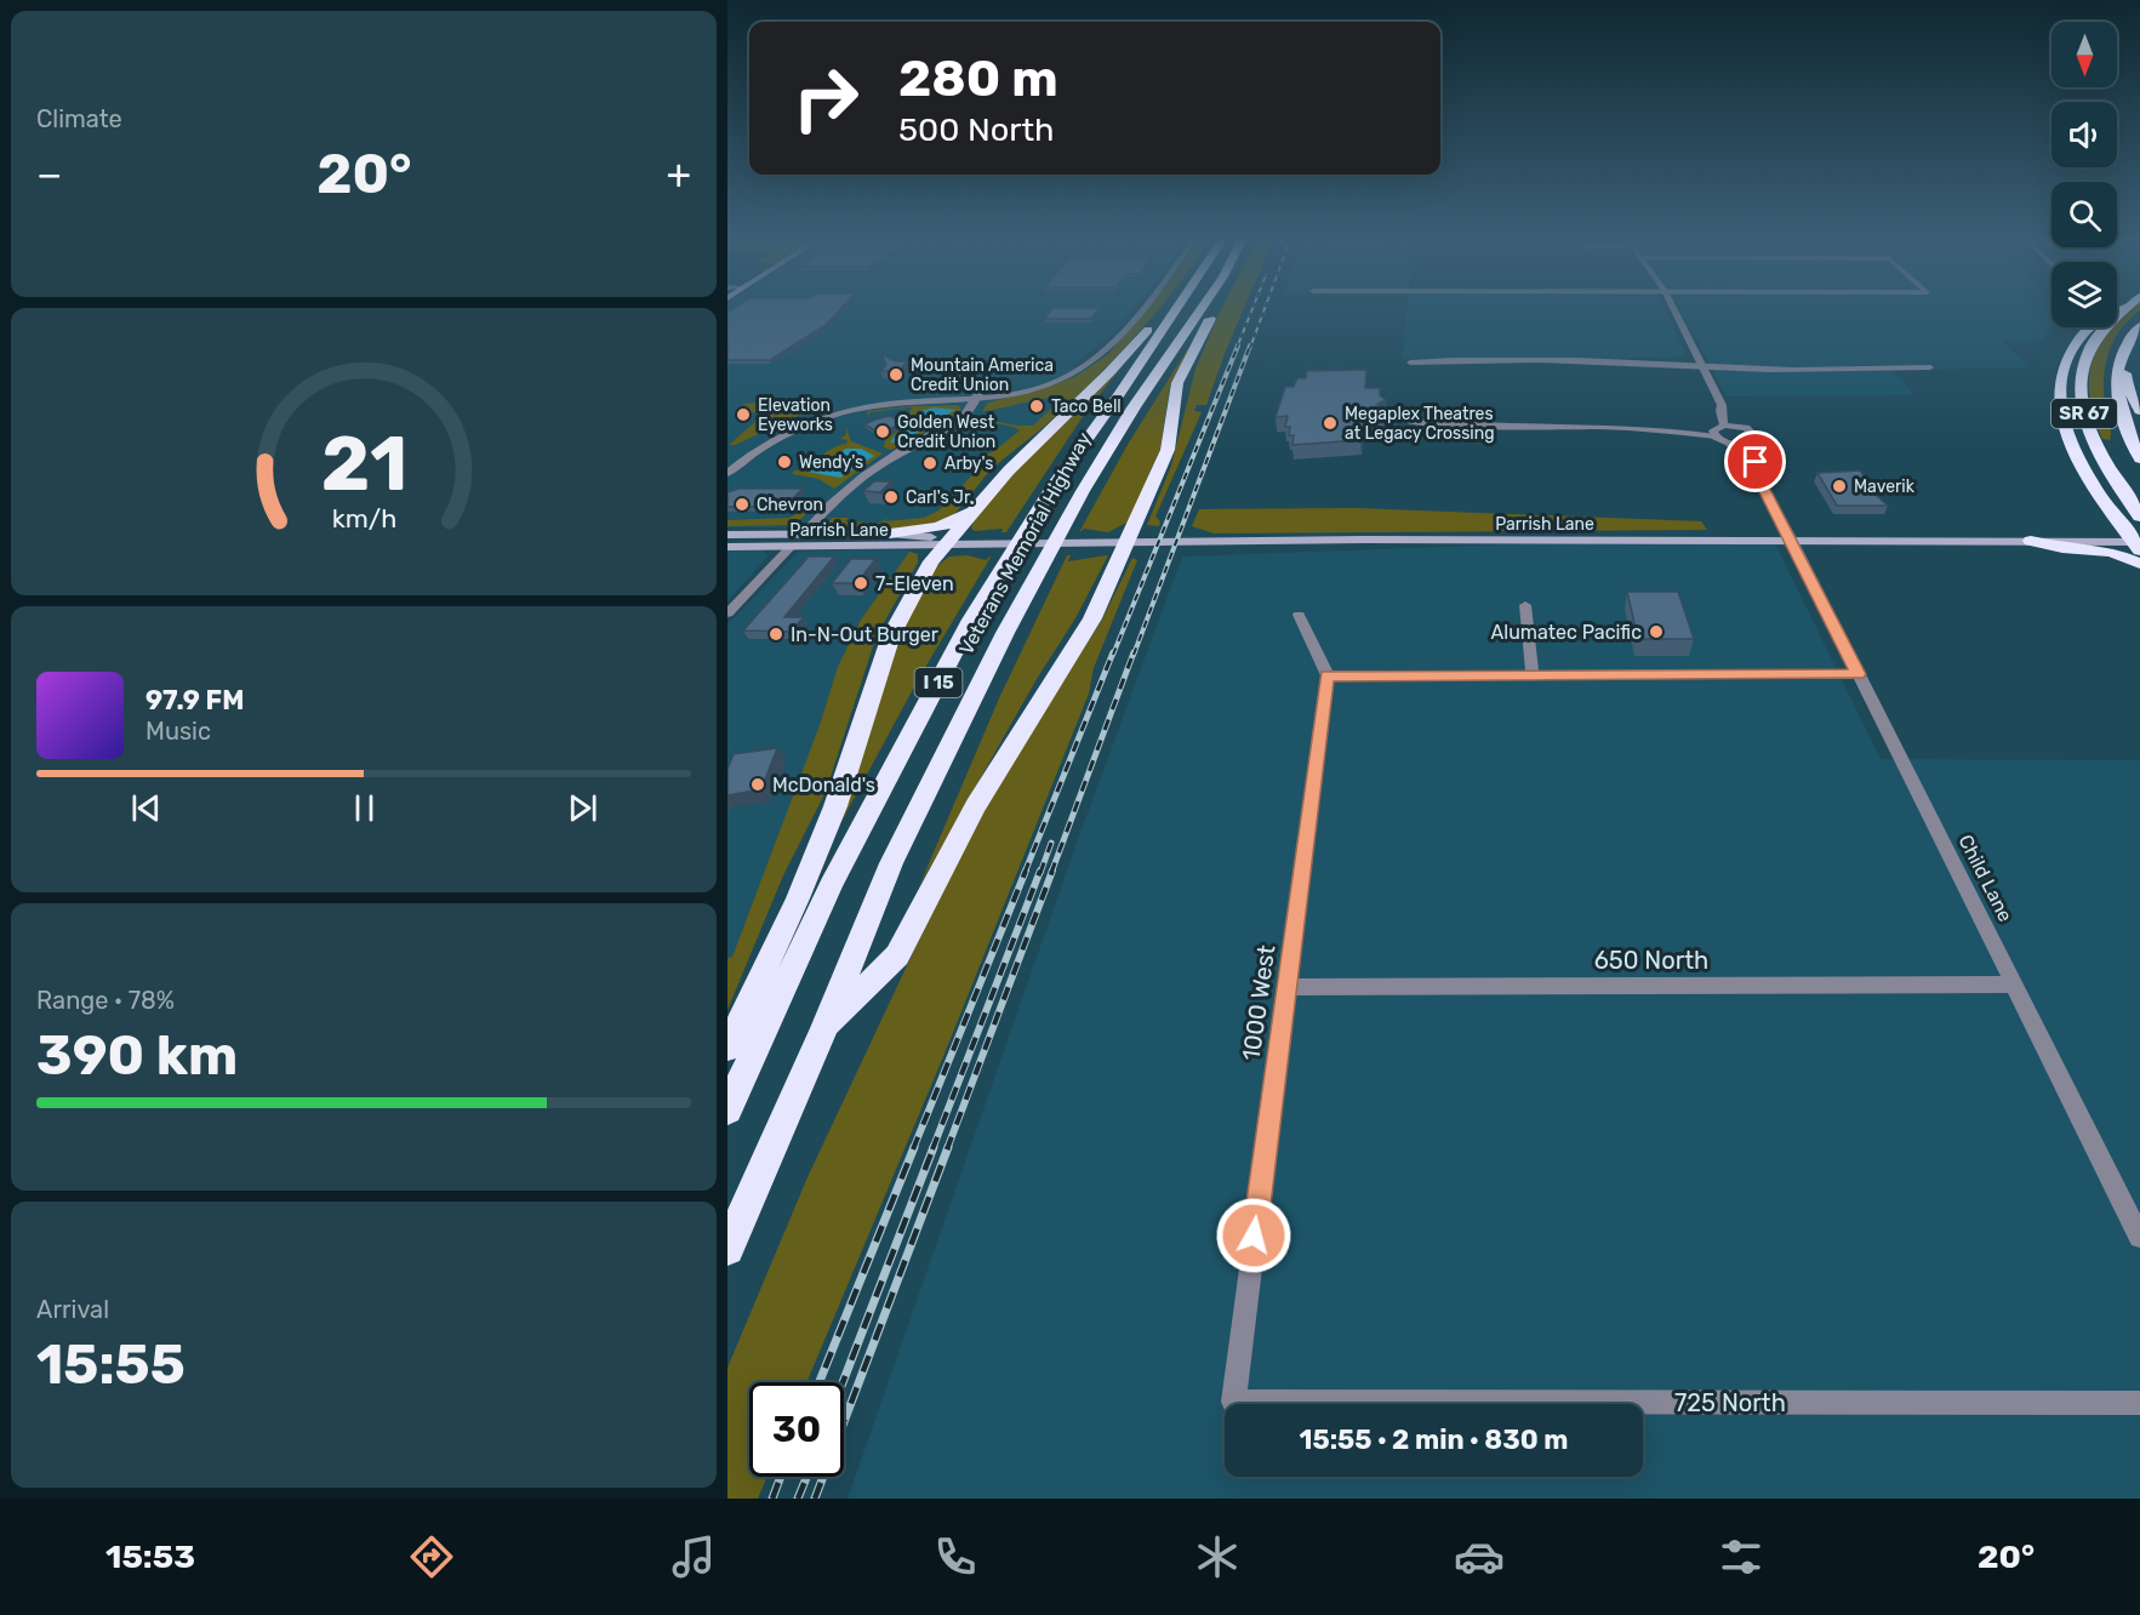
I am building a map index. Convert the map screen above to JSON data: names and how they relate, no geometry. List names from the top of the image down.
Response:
{
  "streets": {
    "highway": ["SR 67", "Veterans Memorial Highway", "I 15"],
    "main road": ["Parrish Lane"],
    "street": [
      "Child Lane",
      "650 North",
      "1000 West",
      "725 North"
    ]
  },
  "crossings": [
    ["Parrish Lane", "Child Lane"],
    ["Child Lane", "650 North"],
    ["650 North", "1000 West"],
    ["1000 West", "725 North"]
  ],
  "places": [
    "Mountain America Credit Union",
    "Taco Bell",
    "Elevation Eyeworks",
    "Megaplex Theatres at Legacy Crossing",
    "Golden West Credit Union",
    "Wendy's",
    "Arby's",
    "Maverik",
    "Carl's Jr.",
    "Chevron",
    "7-Eleven",
    "Alumatec Pacific",
    "In-N-Out Burger",
    "McDonald's"
  ],
  "north": "bottom",
  "page": {
    "tile": [
      "Climate",
      ["Range · 78%", "390 km"],
      ["Arrival", "15:55"]
    ],
    "turn": ["280 m", "500 North"],
    "heat": ["−", "20°", "+"],
    "song": ["97.9 FM", "Music"],
    "limit": "30",
    "trip": "15:55 · 2 min · 830 m",
    "tabs": ["15:53", "20°"],
    "gauge": ["21", "km/h"]
  }
}
